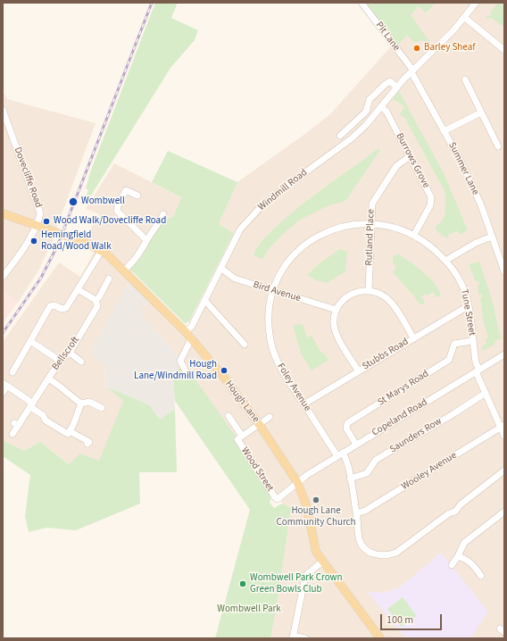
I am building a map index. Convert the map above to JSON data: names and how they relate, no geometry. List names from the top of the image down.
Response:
{
  "streets": {
    "main road": ["Hough Lane"],
    "street": [
      "Pit Lane",
      "Burrows Grove",
      "Summer Lane",
      "Dovecliffe Road",
      "Windmill Road",
      "Rutland Place",
      "Bird Avenue",
      "Tune Street",
      "Bellscroft",
      "Stubbs Road",
      "Foley Avenue",
      "St Marys Road",
      "Copeland Road",
      "Saunders Row",
      "Wood Street",
      "Wooley Avenue"
    ]
  },
  "crossings": [
    ["Pit Lane", "Summer Lane"],
    ["Pit Lane", "Windmill Road"],
    ["Burrows Grove", "Windmill Road"],
    ["Burrows Grove", "Rutland Place"],
    ["Burrows Grove", "Tune Street"],
    ["Summer Lane", "Windmill Road"],
    ["Dovecliffe Road", "Hough Lane"],
    ["Windmill Road", "Bird Avenue"],
    ["Windmill Road", "Hough Lane"],
    ["Rutland Place", "Bird Avenue"],
    ["Rutland Place", "Tune Street"],
    ["Rutland Place", "Stubbs Road"],
    ["Rutland Place", "Foley Avenue"],
    ["Bird Avenue", "Stubbs Road"],
    ["Bird Avenue", "Foley Avenue"],
    ["Tune Street", "Stubbs Road"],
    ["Tune Street", "Foley Avenue"],
    ["Tune Street", "St Marys Road"],
    ["Tune Street", "Copeland Road"],
    ["Tune Street", "Saunders Row"],
    ["Tune Street", "Wooley Avenue"],
    ["Stubbs Road", "Foley Avenue"],
    ["Foley Avenue", "Copeland Road"],
    ["Foley Avenue", "Saunders Row"],
    ["Foley Avenue", "Wooley Avenue"],
    ["St Marys Road", "Copeland Road"],
    ["Hough Lane", "Copeland Road"],
    ["Hough Lane", "Wood Street"],
    ["Copeland Road", "Wood Street"]
  ],
  "parks": ["Wombwell Park"],
  "places": [
    "Barley Sheaf",
    "Wombwell",
    "Wood Walk/Dovecliffe Road",
    "Hemingfield Road/Wood Walk",
    "Hough Lane/Windmill Road",
    "Hough Lane Community Church",
    "Wombwell Park Crown Green Bowls Club"
  ],
  "scale_bar": "100 m"
}
